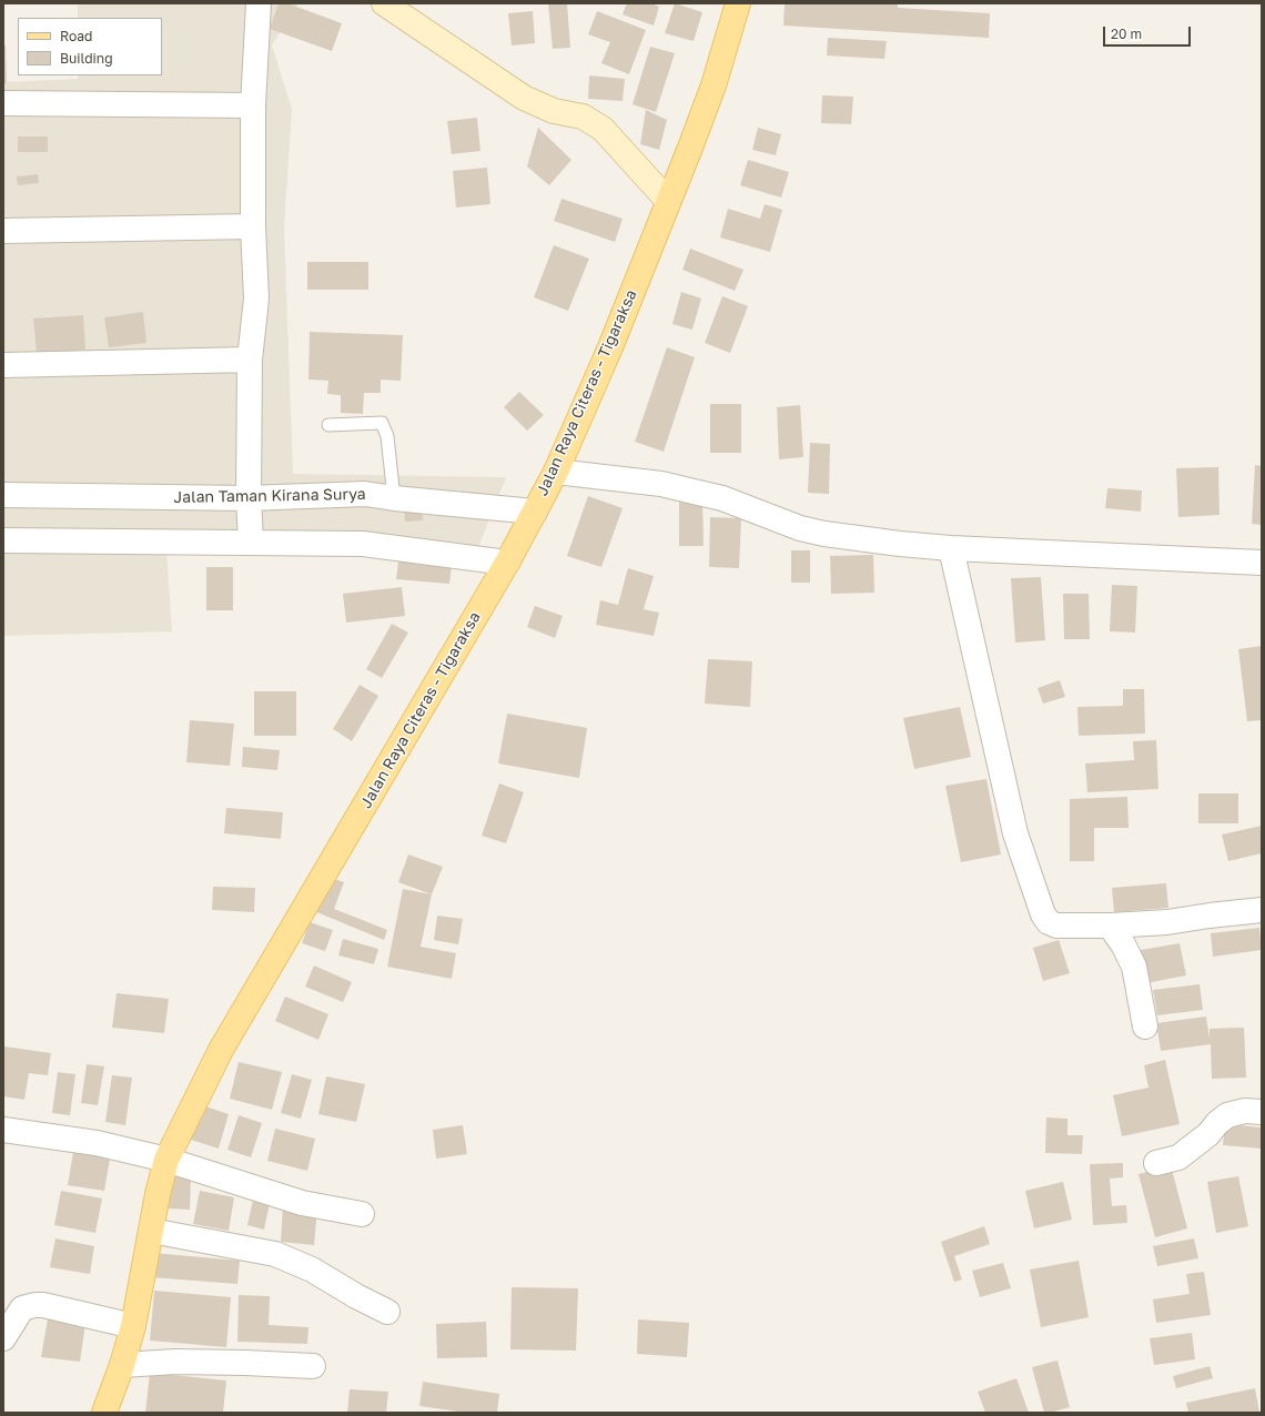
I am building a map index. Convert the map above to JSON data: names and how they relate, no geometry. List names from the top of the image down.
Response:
{
  "streets": {
    "main road": ["Jalan Raya Citeras - Tigaraksa"],
    "street": ["Jalan Taman Kirana Surya"]
  },
  "crossings": [
    ["Jalan Raya Citeras - Tigaraksa", "Jalan Taman Kirana Surya"]
  ],
  "legend": ["Road", "Building"],
  "scale_bar": "20 m"
}
